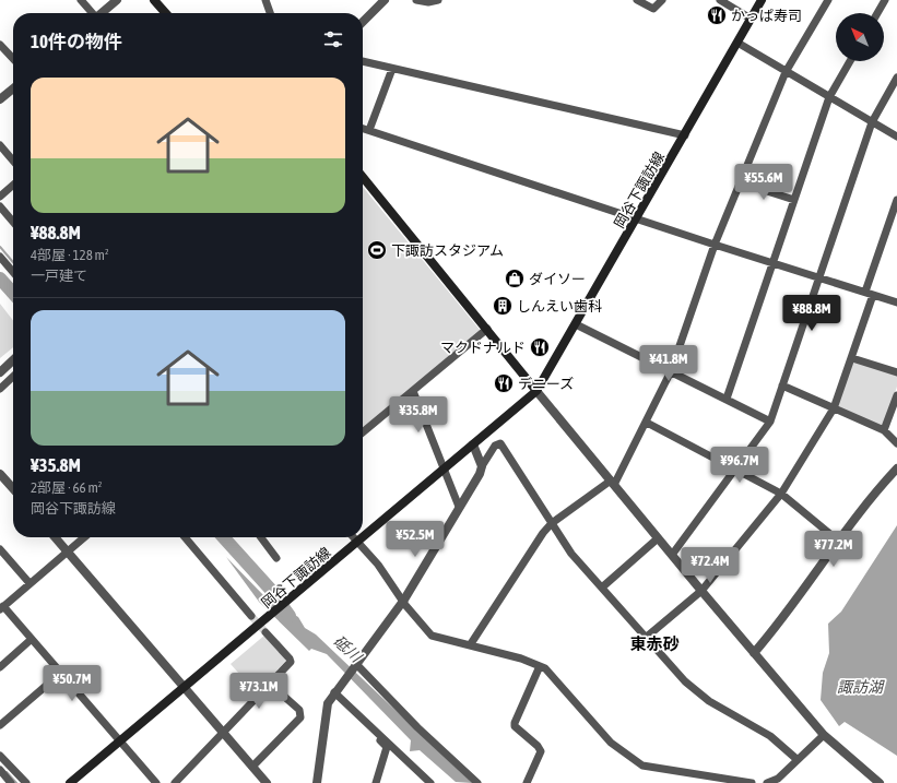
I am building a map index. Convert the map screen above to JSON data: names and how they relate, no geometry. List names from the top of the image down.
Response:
{
  "streets": {
    "main road": ["岡谷下諏訪線"]
  },
  "districts": ["東赤砂"],
  "water": ["砥川", "諏訪湖"],
  "places": {
    "restaurant": ["かっぱ寿司", "マクドナルド", "デニーズ"],
    "sports": ["下諏訪スタジアム"],
    "shop": ["ダイソー"],
    "building": ["しんえい歯科"]
  },
  "north": "top left",
  "page": {
    "heading": "10件の物件",
    "list": [
      {
        "name": "¥88.8M",
        "note": "4部屋 · 128 m² · 一戸建て"
      },
      {
        "name": "¥35.8M",
        "note": "2部屋 · 66 m² · 岡谷下諏訪線"
      }
    ],
    "price": [
      "¥55.6M",
      "¥88.8M",
      "¥41.8M",
      "¥35.8M",
      "¥96.7M",
      "¥52.5M",
      "¥77.2M",
      "¥72.4M",
      "¥50.7M",
      "¥73.1M"
    ]
  }
}
